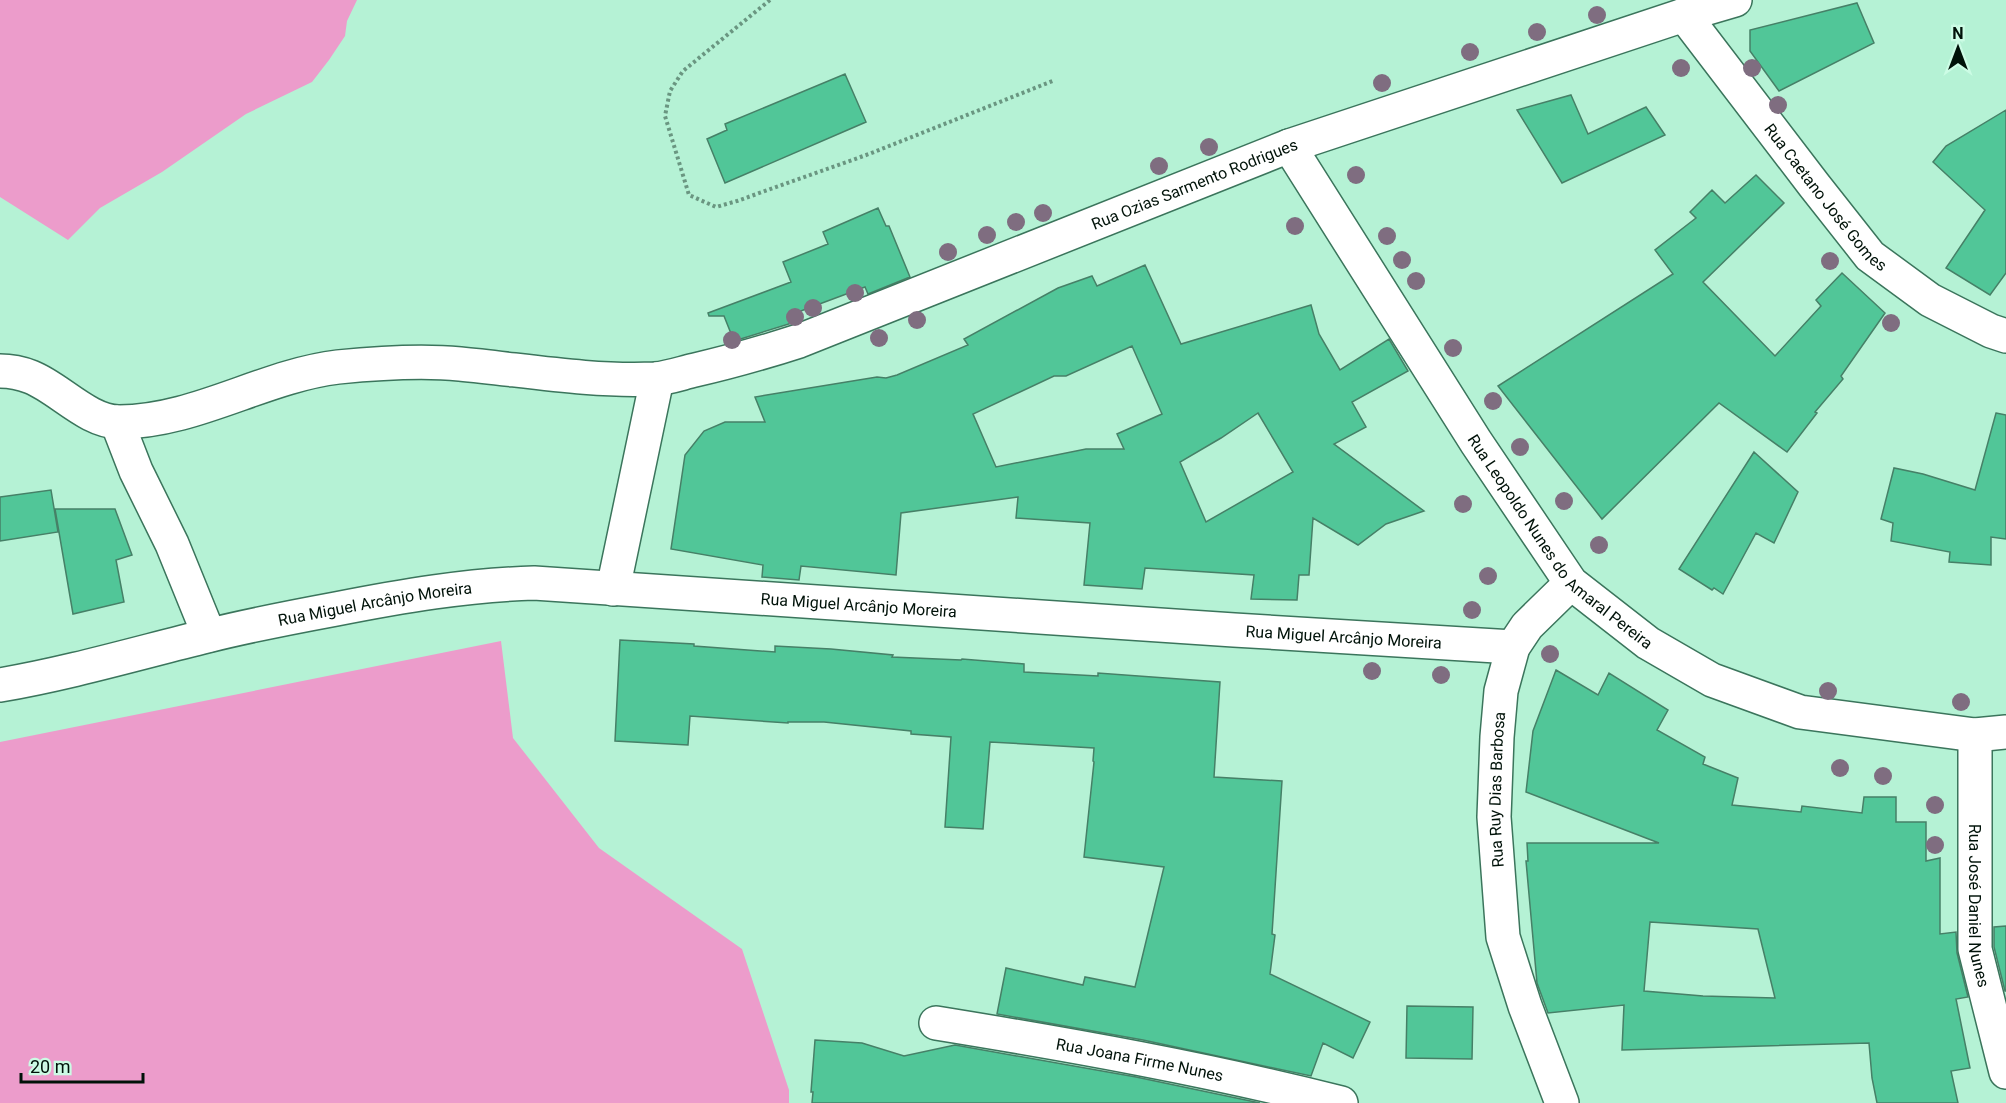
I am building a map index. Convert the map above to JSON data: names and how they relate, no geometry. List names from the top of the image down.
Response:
{
  "streets": {
    "street": [
      "Rua Ozias Sarmento Rodrigues",
      "Rua Caetano José Gomes",
      "Rua Leopoldo Nunes do Amaral Pereira",
      "Rua Miguel Arcânjo Moreira",
      "Rua Ruy Dias Barbosa",
      "Rua José Daniel Nunes",
      "Rua Joana Firme Nunes"
    ]
  },
  "crossings": [
    ["Rua Ozias Sarmento Rodrigues", "Rua Caetano José Gomes"],
    ["Rua Ozias Sarmento Rodrigues", "Rua Leopoldo Nunes do Amaral Pereira"],
    ["Rua Leopoldo Nunes do Amaral Pereira", "Rua José Daniel Nunes"],
    ["Rua Miguel Arcânjo Moreira", "Rua Ruy Dias Barbosa"]
  ],
  "scale_bar": "20 m",
  "north": "top"
}
